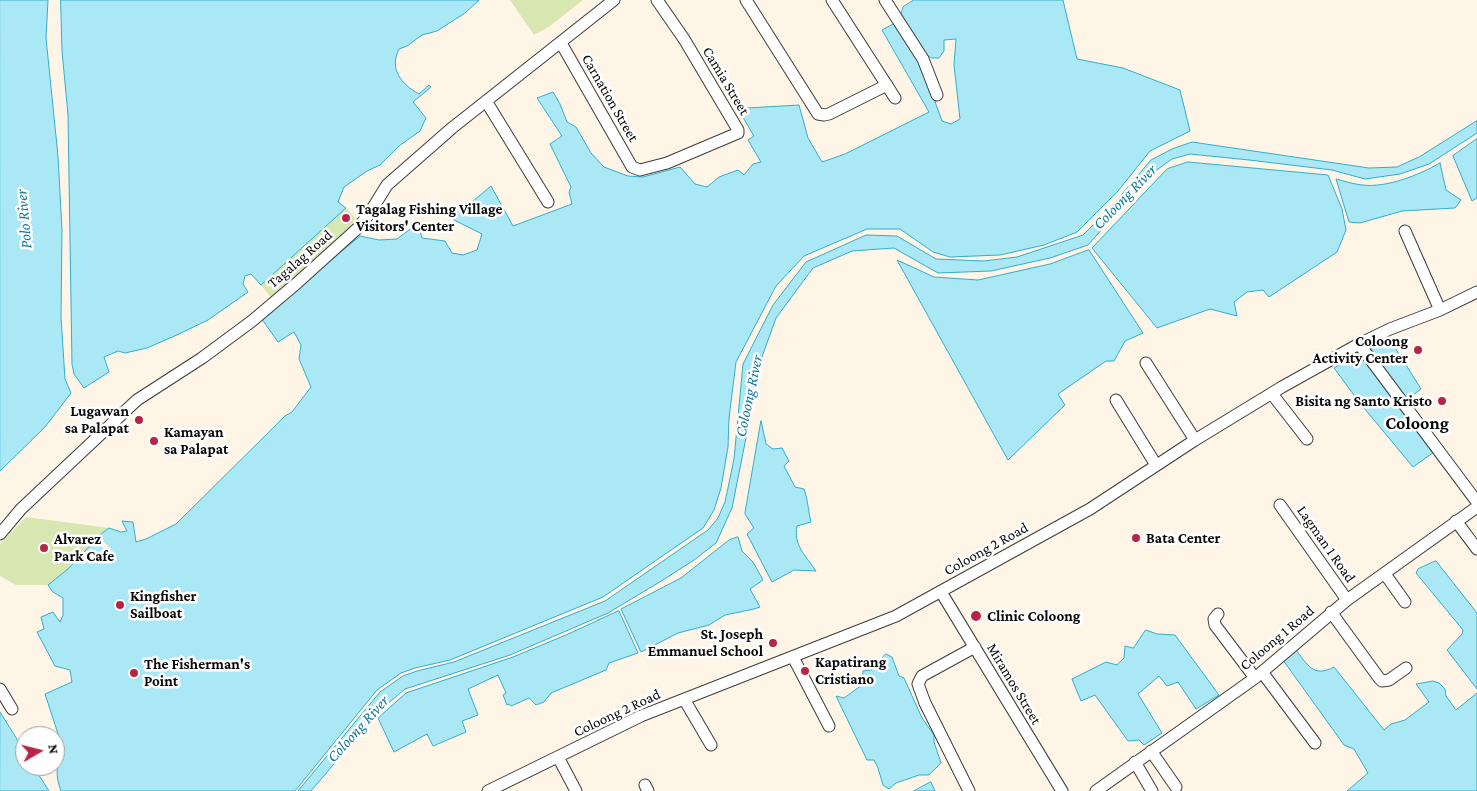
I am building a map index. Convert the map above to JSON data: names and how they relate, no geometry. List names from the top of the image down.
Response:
{
  "streets": {
    "street": [
      "Camia Street",
      "Carnation Street",
      "Tagalag Road",
      "Lagman 1 Road",
      "Coloong 2 Road",
      "Coloong 1 Road",
      "Miramos Street"
    ]
  },
  "crossings": [
    ["Camia Street", "Carnation Street"],
    ["Carnation Street", "Tagalag Road"],
    ["Lagman 1 Road", "Coloong 1 Road"],
    ["Coloong 2 Road", "Miramos Street"]
  ],
  "districts": ["Coloong"],
  "water": ["Coloong River", "Polo River"],
  "places": [
    "Tagalag Fishing Village Visitors' Center",
    "Coloong Activity Center",
    "Bisita ng Santo Kristo",
    "Lugawan sa Palapat",
    "Kamayan sa Palapat",
    "Bata Center",
    "Alvarez Park Cafe",
    "Kingfisher Sailboat",
    "Clinic Coloong",
    "St. Joseph Emmanuel School",
    "Kapatirang Cristiano",
    "The Fisherman's Point"
  ],
  "north": "right"
}
